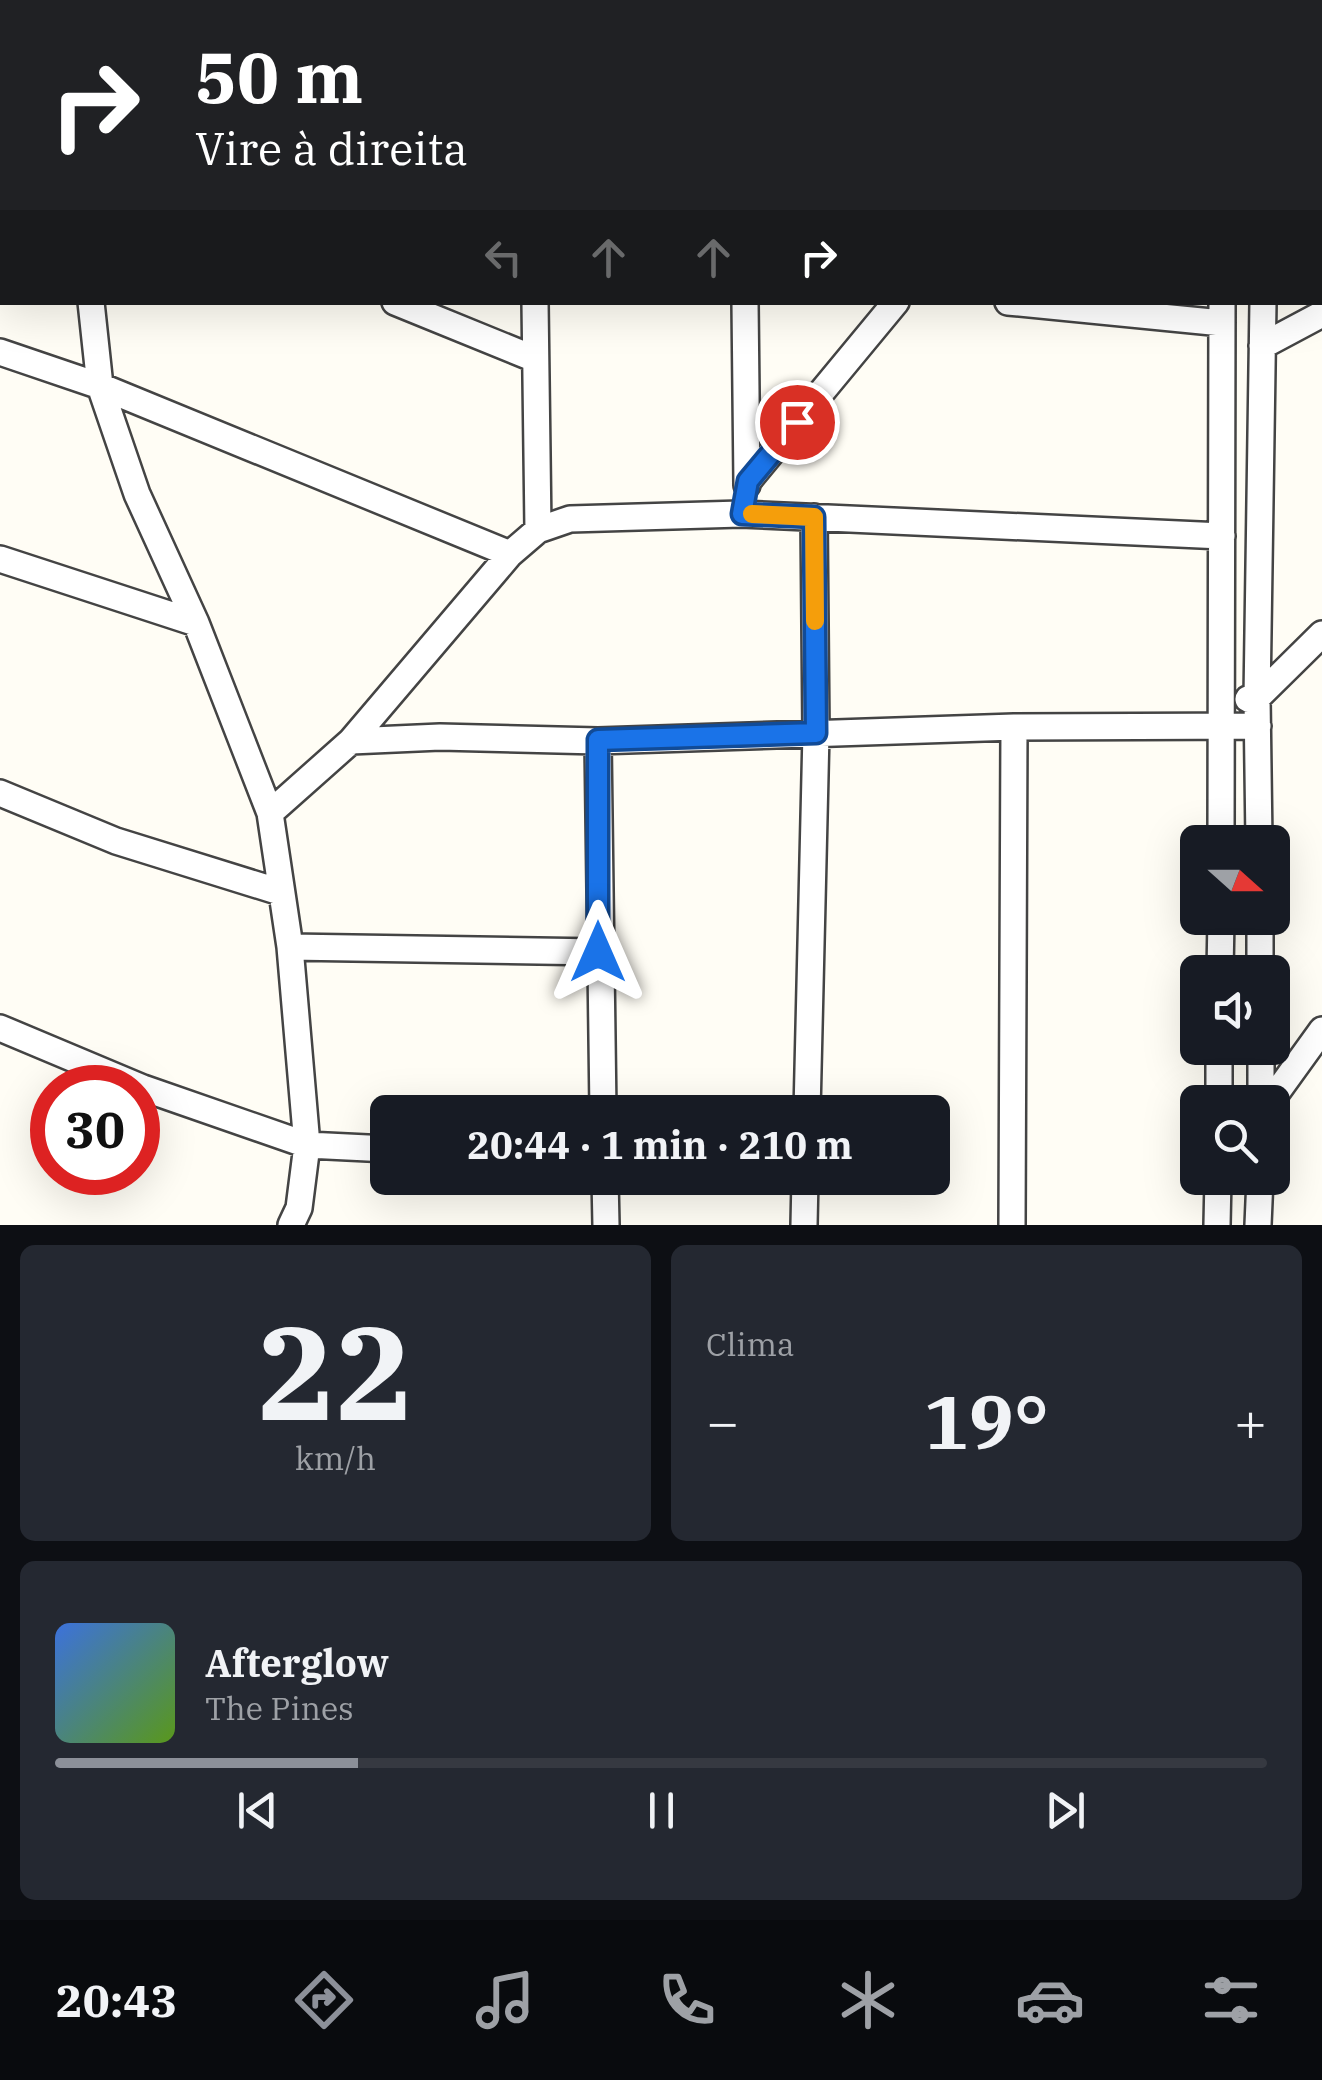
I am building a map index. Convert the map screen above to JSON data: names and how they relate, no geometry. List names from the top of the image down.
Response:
{
  "north": "right",
  "page": {
    "turn": ["50 m", "Vire à direita"],
    "limit": "30",
    "trip": "20:44 · 1 min · 210 m",
    "tile": [
      ["22", "km/h"],
      "Clima"
    ],
    "heat": ["−", "19°", "+"],
    "song": ["Afterglow", "The Pines"],
    "tabs": "20:43"
  }
}
